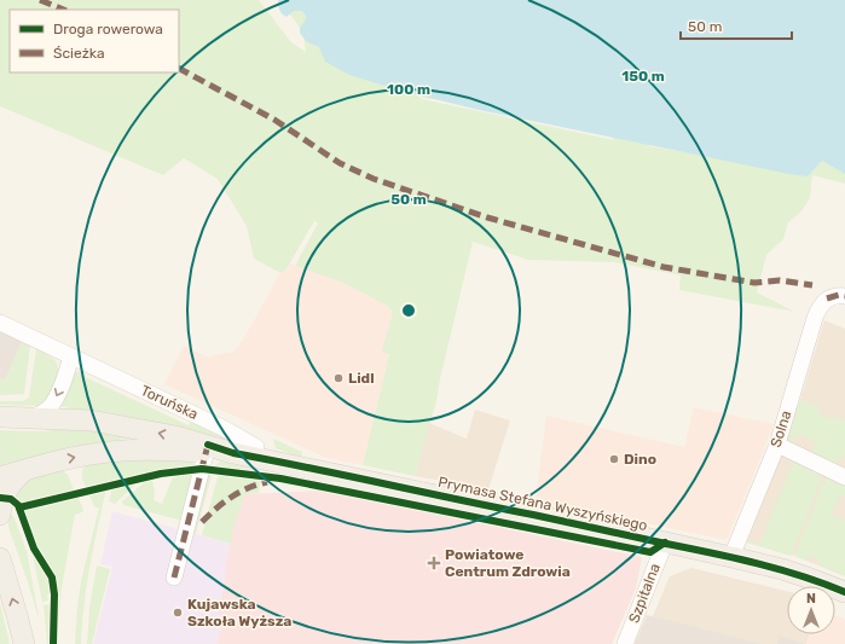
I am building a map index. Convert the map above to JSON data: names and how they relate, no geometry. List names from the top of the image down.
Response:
{
  "streets": {
    "main road": ["Prymasa Stefana Wyszyńskiego"],
    "street": ["Toruńska", "Solna", "Szpitalna"]
  },
  "crossings": [
    ["Toruńska", "Prymasa Stefana Wyszyńskiego"],
    ["Solna", "Prymasa Stefana Wyszyńskiego"],
    ["Prymasa Stefana Wyszyńskiego", "Szpitalna"]
  ],
  "places": {
    "other": ["Lidl", "Dino", "Kujawska Szkoła Wyższa"],
    "health": ["Powiatowe Centrum Zdrowia"]
  },
  "legend": ["Droga rowerowa", "Ścieżka"],
  "scale_bar": "50 m",
  "north": "top",
  "rings": ["150 m", "100 m", "50 m"]
}
